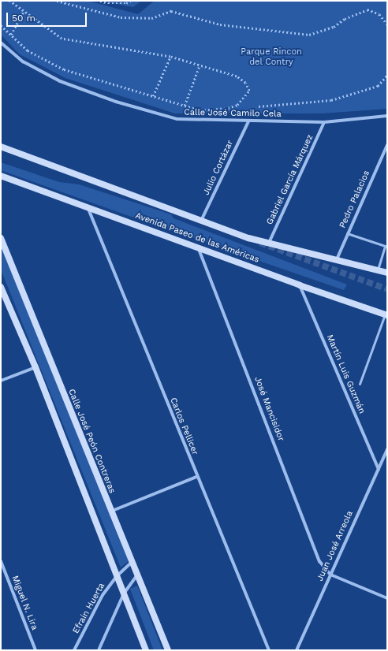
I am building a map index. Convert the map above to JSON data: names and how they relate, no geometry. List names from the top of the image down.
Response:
{
  "streets": {
    "street": [
      "Calle José Camilo Cela",
      "Julio Cortázar",
      "Gabriel García Márquez",
      "Pedro Palacios",
      "Avenida Paseo de las Américas",
      "Martín Luis Guzmán",
      "José Mancisidor",
      "Carlos Pellicer",
      "Calle José Peón Contreras",
      "Juan José Arreola",
      "Miguel N. Lira",
      "Efraín Huerta"
    ]
  },
  "crossings": [
    ["Calle José Camilo Cela", "Julio Cortázar"],
    ["Calle José Camilo Cela", "Gabriel García Márquez"],
    ["Julio Cortázar", "Avenida Paseo de las Américas"],
    ["Gabriel García Márquez", "Avenida Paseo de las Américas"],
    ["Pedro Palacios", "Avenida Paseo de las Américas"],
    ["Avenida Paseo de las Américas", "Martín Luis Guzmán"],
    ["Avenida Paseo de las Américas", "José Mancisidor"],
    ["Avenida Paseo de las Américas", "Carlos Pellicer"],
    ["Martín Luis Guzmán", "Juan José Arreola"],
    ["José Mancisidor", "Juan José Arreola"],
    ["Calle José Peón Contreras", "Efraín Huerta"]
  ],
  "parks": ["Parque Rincon del Contry"],
  "scale_bar": "50 m"
}
